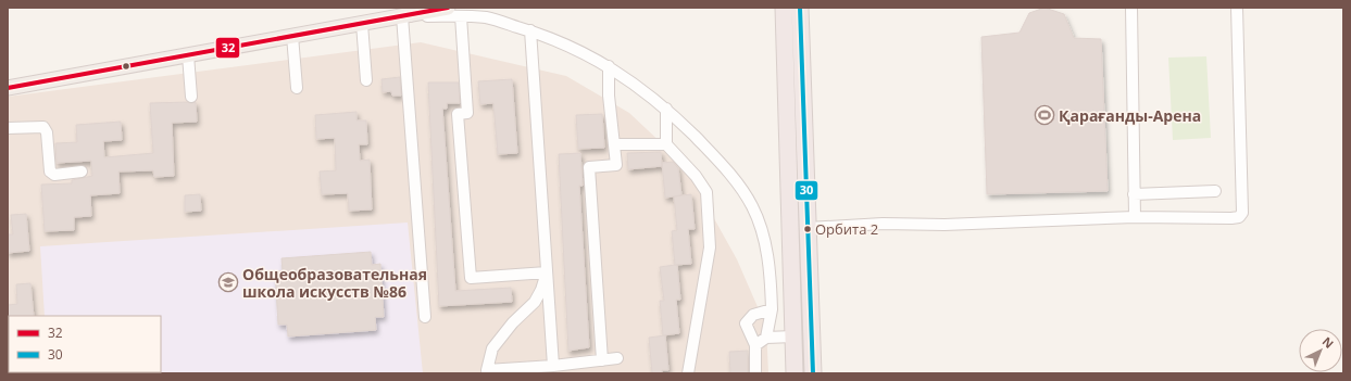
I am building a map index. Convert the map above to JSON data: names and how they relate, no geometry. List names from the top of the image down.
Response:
{
  "places": {
    "sports": ["Қарағанды-Арена"],
    "other": ["Орбита 2"],
    "school or university": ["Общеобразовательная школа искусств №86"]
  },
  "lines": ["transit line 32", "transit line 30"],
  "legend": ["32", "30"],
  "north": "top right"
}
